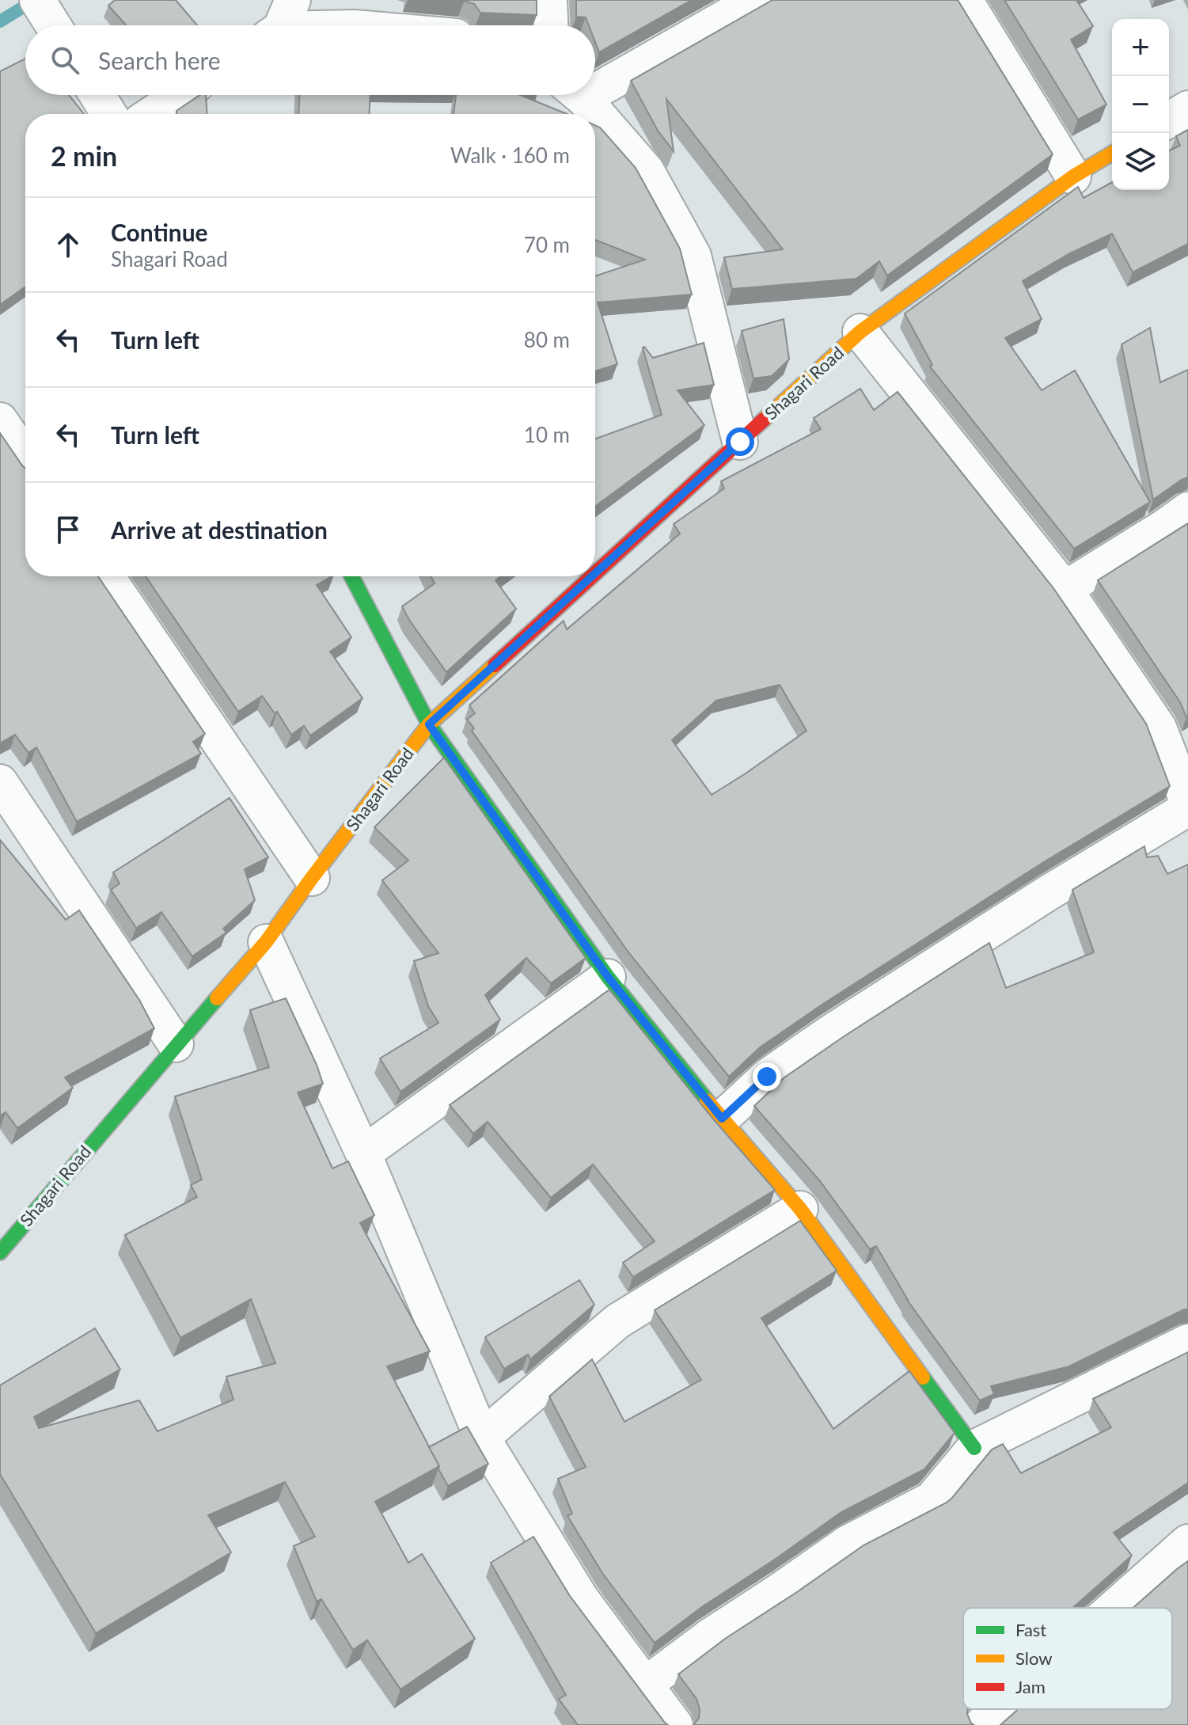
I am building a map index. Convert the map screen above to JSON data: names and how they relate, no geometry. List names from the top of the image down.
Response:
{
  "streets": {
    "street": ["Shagari Road"]
  },
  "legend": ["Fast", "Slow", "Jam"],
  "page": {
    "map_buttons": ["+", "−"],
    "search": "Search here",
    "heading": ["2 min", "Walk · 160 m"],
    "list": [
      ["Continue", "Shagari Road", "70 m"],
      ["Turn left", "80 m"],
      ["Turn left", "10 m"],
      "Arrive at destination"
    ]
  }
}
